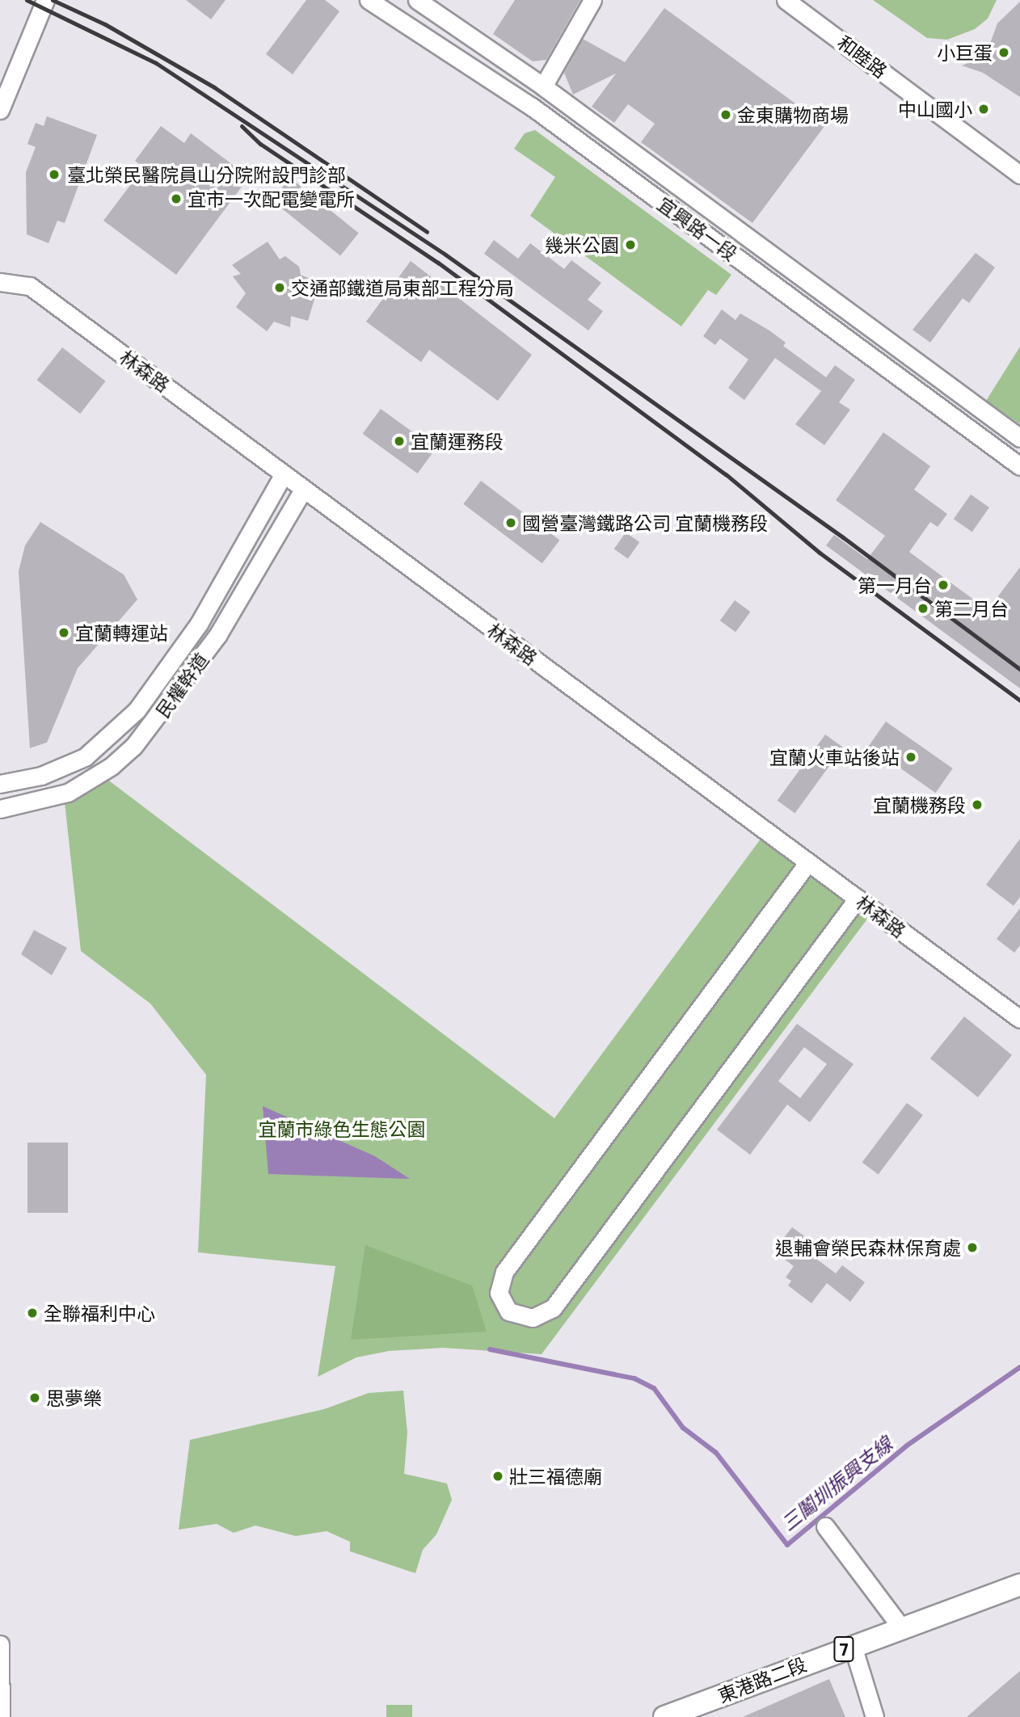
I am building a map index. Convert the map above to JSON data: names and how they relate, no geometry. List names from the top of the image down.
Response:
{
  "streets": {
    "main road": ["7", "東港路二段"],
    "street": [
      "和睦路",
      "宜興路一段",
      "林森路",
      "民權幹道"
    ]
  },
  "crossings": [
    ["林森路", "民權幹道"]
  ],
  "water": ["三鬮圳振興支線"],
  "parks": ["宜蘭市綠色生態公園"],
  "places": [
    "小巨蛋",
    "中山國小",
    "金東購物商場",
    "臺北榮民醫院員山分院附設門診部",
    "宜市一次配電變電所",
    "幾米公園",
    "交通部鐵道局東部工程分局",
    "宜蘭運務段",
    "國營臺灣鐵路公司 宜蘭機務段",
    "第一月台",
    "第二月台",
    "宜蘭轉運站",
    "宜蘭火車站後站",
    "宜蘭機務段",
    "退輔會榮民森林保育處",
    "全聯福利中心",
    "思夢樂",
    "壯三福德廟"
  ]
}
